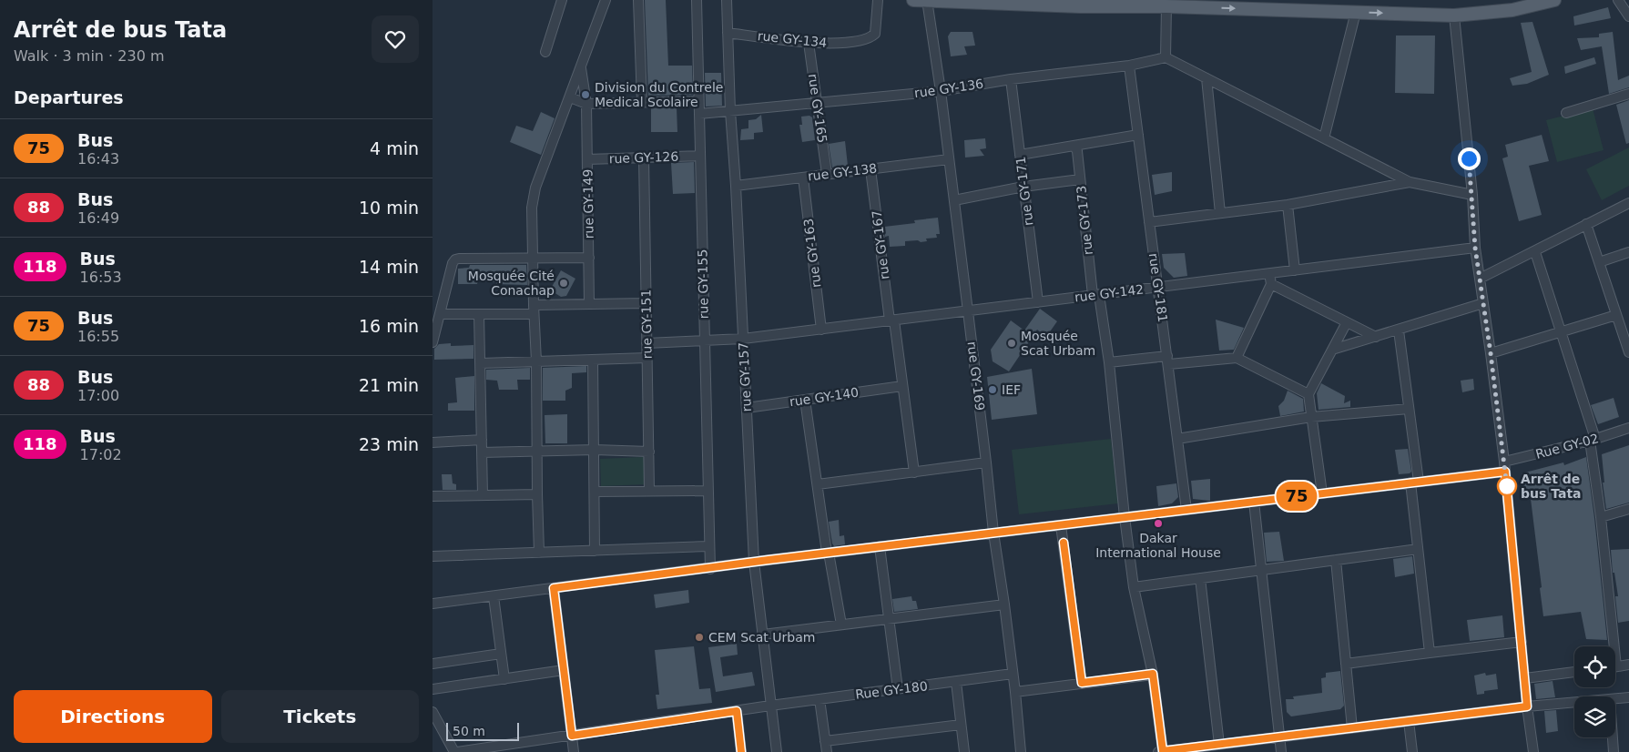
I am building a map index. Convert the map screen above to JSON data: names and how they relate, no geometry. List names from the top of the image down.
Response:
{
  "streets": {
    "street": [
      "rue GY-134",
      "rue GY-136",
      "rue GY-165",
      "rue GY-126",
      "rue GY-138",
      "rue GY-171",
      "rue GY-149",
      "rue GY-173",
      "rue GY-167",
      "rue GY-163",
      "rue GY-155",
      "rue GY-181",
      "rue GY-142",
      "rue GY-151",
      "rue GY-169",
      "rue GY-157",
      "rue GY-140",
      "Rue GY-02",
      "Rue GY-180"
    ]
  },
  "crossings": [
    ["rue GY-134", "rue GY-165"],
    ["rue GY-134", "rue GY-157"],
    ["rue GY-136", "rue GY-165"],
    ["rue GY-136", "rue GY-171"],
    ["rue GY-136", "rue GY-155"],
    ["rue GY-136", "rue GY-181"],
    ["rue GY-136", "rue GY-169"],
    ["rue GY-136", "rue GY-157"],
    ["rue GY-165", "rue GY-138"],
    ["rue GY-126", "rue GY-149"],
    ["rue GY-126", "rue GY-155"],
    ["rue GY-126", "rue GY-151"],
    ["rue GY-138", "rue GY-167"],
    ["rue GY-138", "rue GY-163"],
    ["rue GY-138", "rue GY-169"],
    ["rue GY-138", "rue GY-157"],
    ["rue GY-171", "rue GY-142"],
    ["rue GY-173", "rue GY-142"],
    ["rue GY-173", "Rue GY-02"],
    ["rue GY-167", "rue GY-142"],
    ["rue GY-167", "rue GY-140"],
    ["rue GY-163", "rue GY-142"],
    ["rue GY-155", "rue GY-142"],
    ["rue GY-155", "Rue GY-02"],
    ["rue GY-181", "rue GY-142"],
    ["rue GY-181", "Rue GY-02"],
    ["rue GY-142", "rue GY-151"],
    ["rue GY-142", "rue GY-169"],
    ["rue GY-142", "rue GY-157"],
    ["rue GY-169", "Rue GY-02"],
    ["rue GY-169", "Rue GY-180"],
    ["rue GY-157", "rue GY-140"],
    ["rue GY-157", "Rue GY-02"],
    ["rue GY-157", "Rue GY-180"]
  ],
  "places": [
    "Division du Contrele Medical Scolaire",
    "Mosquée Cité Conachap",
    "Mosquée Scat Urbam",
    "IEF",
    "Arrêt de bus Tata",
    "Dakar International House",
    "CEM Scat Urbam"
  ],
  "lines": ["bus line 75"],
  "scale_bar": "50 m",
  "page": {
    "heading": [
      ["Arrêt de bus Tata", "Walk · 3 min · 230 m"],
      "Departures"
    ],
    "on_map": "75",
    "list": [
      {
        "mark": "75",
        "name": "Bus",
        "note": "16:43",
        "value": "4 min"
      },
      {
        "mark": "88",
        "name": "Bus",
        "note": "16:49",
        "value": "10 min"
      },
      {
        "mark": "118",
        "name": "Bus",
        "note": "16:53",
        "value": "14 min"
      },
      {
        "mark": "75",
        "name": "Bus",
        "note": "16:55",
        "value": "16 min"
      },
      {
        "mark": "88",
        "name": "Bus",
        "note": "17:00",
        "value": "21 min"
      },
      {
        "mark": "118",
        "name": "Bus",
        "note": "17:02",
        "value": "23 min"
      }
    ],
    "buttons": ["Directions", "Tickets"],
    "scale": "50 m"
  }
}
